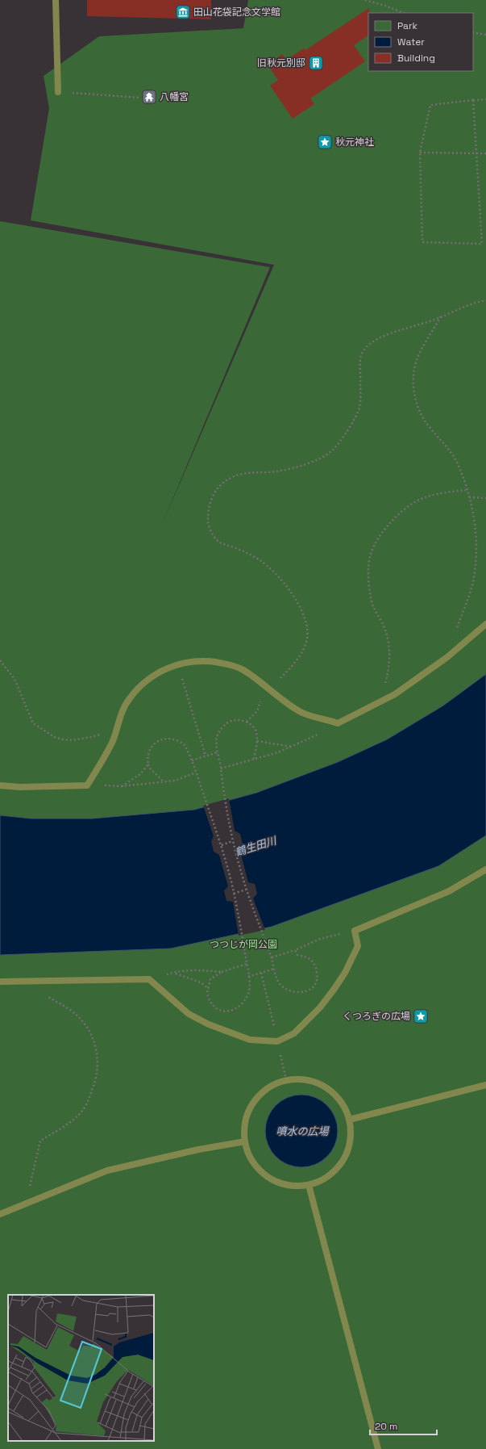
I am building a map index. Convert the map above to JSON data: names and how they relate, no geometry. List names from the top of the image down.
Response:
{
  "water": ["鶴生田川", "噴水の広場"],
  "parks": ["つつじが岡公園"],
  "places": {
    "museum": ["田山花袋記念文学館"],
    "building": ["旧秋元別邸"],
    "temple": ["八幡宮"],
    "place": ["秋元神社", "くつろぎの広場"]
  },
  "legend": ["Park", "Water", "Building"],
  "scale_bar": "20 m"
}
